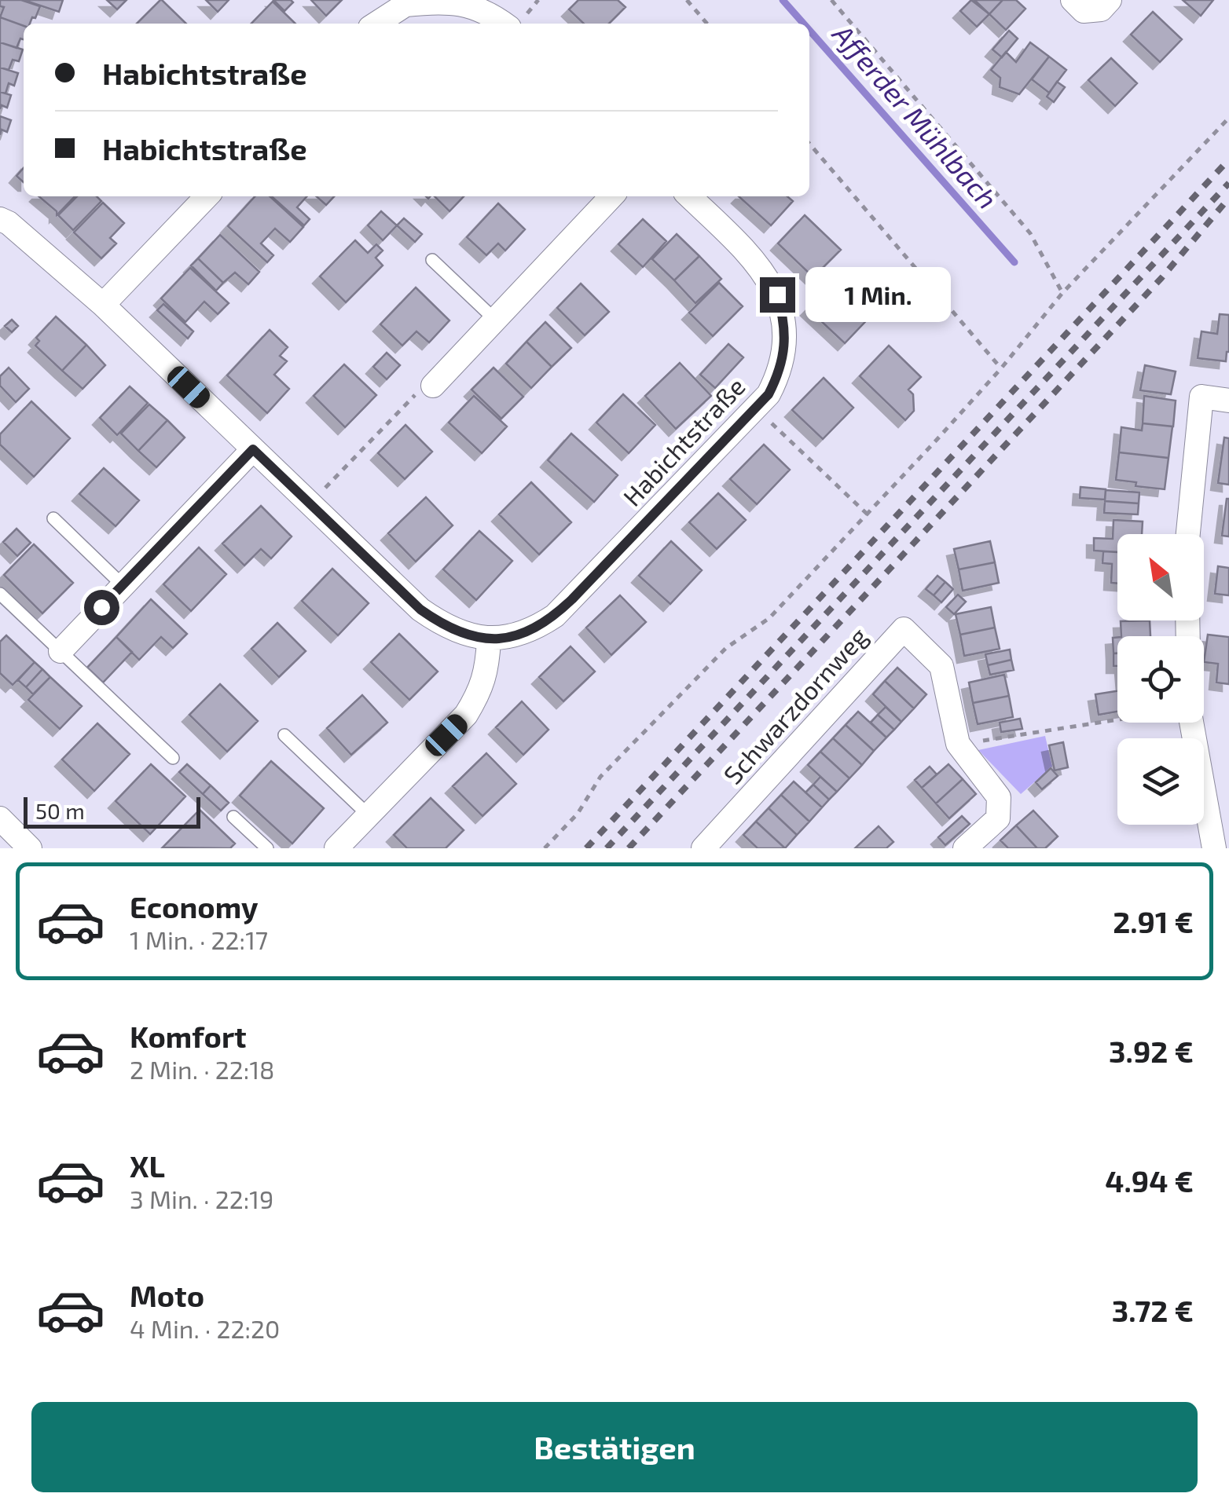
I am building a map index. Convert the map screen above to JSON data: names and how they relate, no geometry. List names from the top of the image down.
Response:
{
  "streets": {
    "street": ["Habichtstraße", "Schwarzdornweg"]
  },
  "water": ["Afferder Mühlbach"],
  "scale_bar": "50 m",
  "north": "top left",
  "page": {
    "banner": ["Habichtstraße", "Habichtstraße"],
    "bubble": "1 Min.",
    "scale": "50 m",
    "list": [
      {
        "name": "Economy",
        "note": "1 Min. · 22:17",
        "value": "2.91 €"
      },
      {
        "name": "Komfort",
        "note": "2 Min. · 22:18",
        "value": "3.92 €"
      },
      {
        "name": "XL",
        "note": "3 Min. · 22:19",
        "value": "4.94 €"
      },
      {
        "name": "Moto",
        "note": "4 Min. · 22:20",
        "value": "3.72 €"
      }
    ],
    "buttons": "Bestätigen"
  }
}
